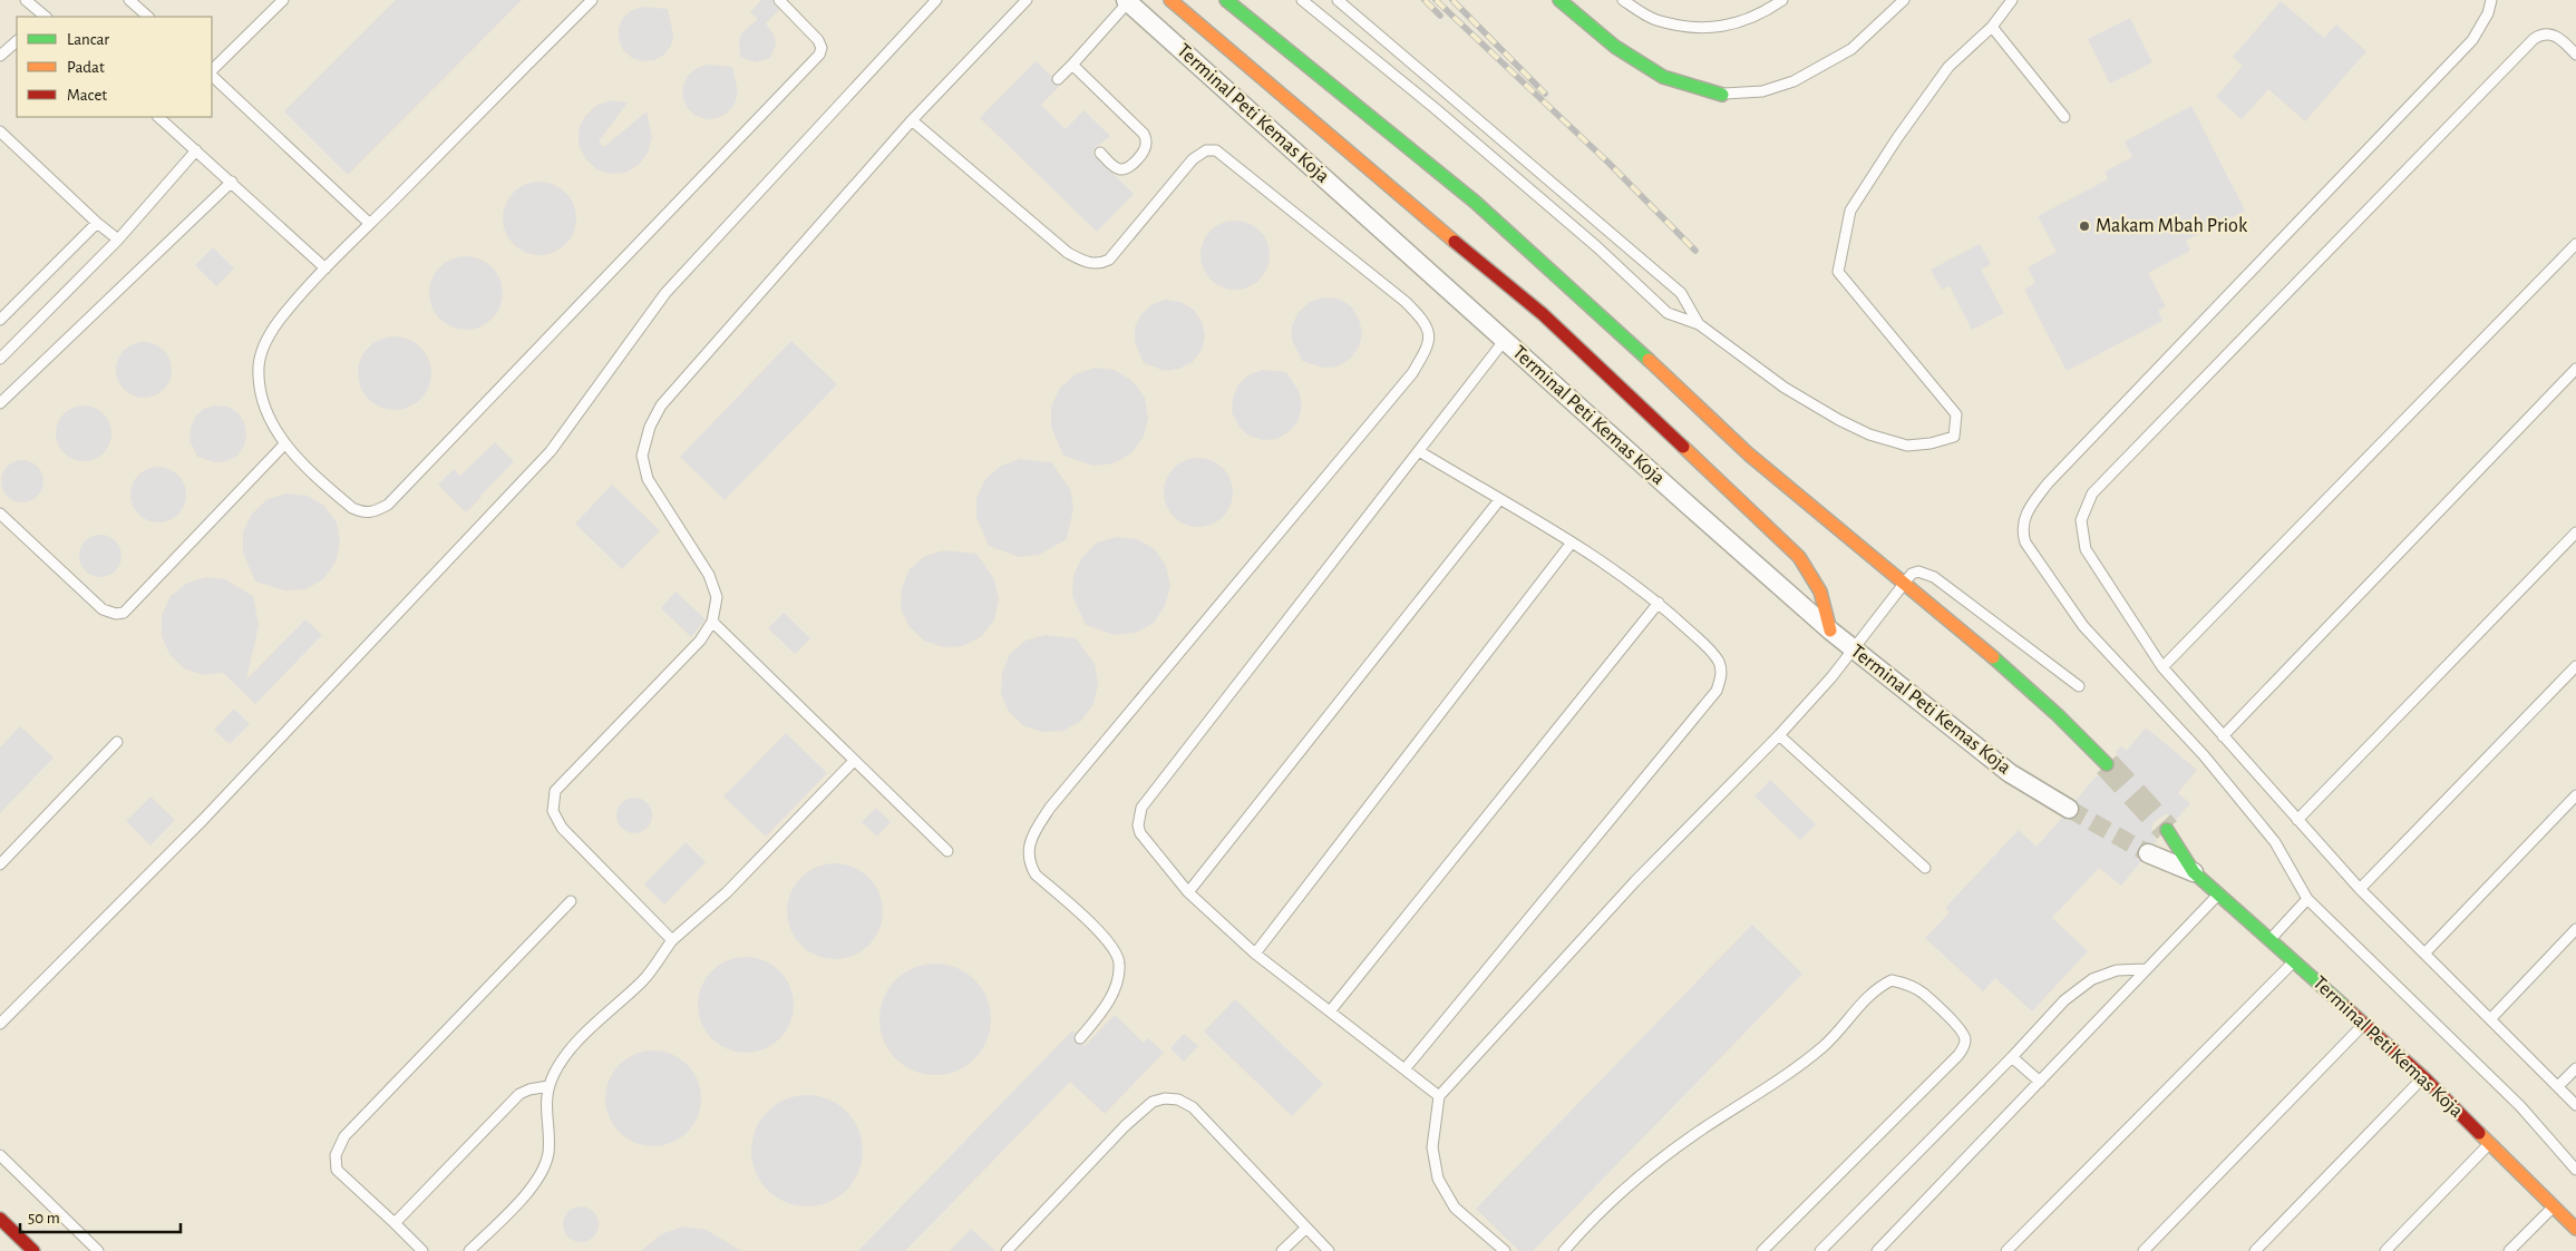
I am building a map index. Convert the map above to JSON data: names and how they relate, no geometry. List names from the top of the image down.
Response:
{
  "streets": {
    "main road": ["Terminal Peti Kemas Koja"]
  },
  "places": ["Makam Mbah Priok"],
  "legend": ["Lancar", "Padat", "Macet"],
  "scale_bar": "50 m"
}
